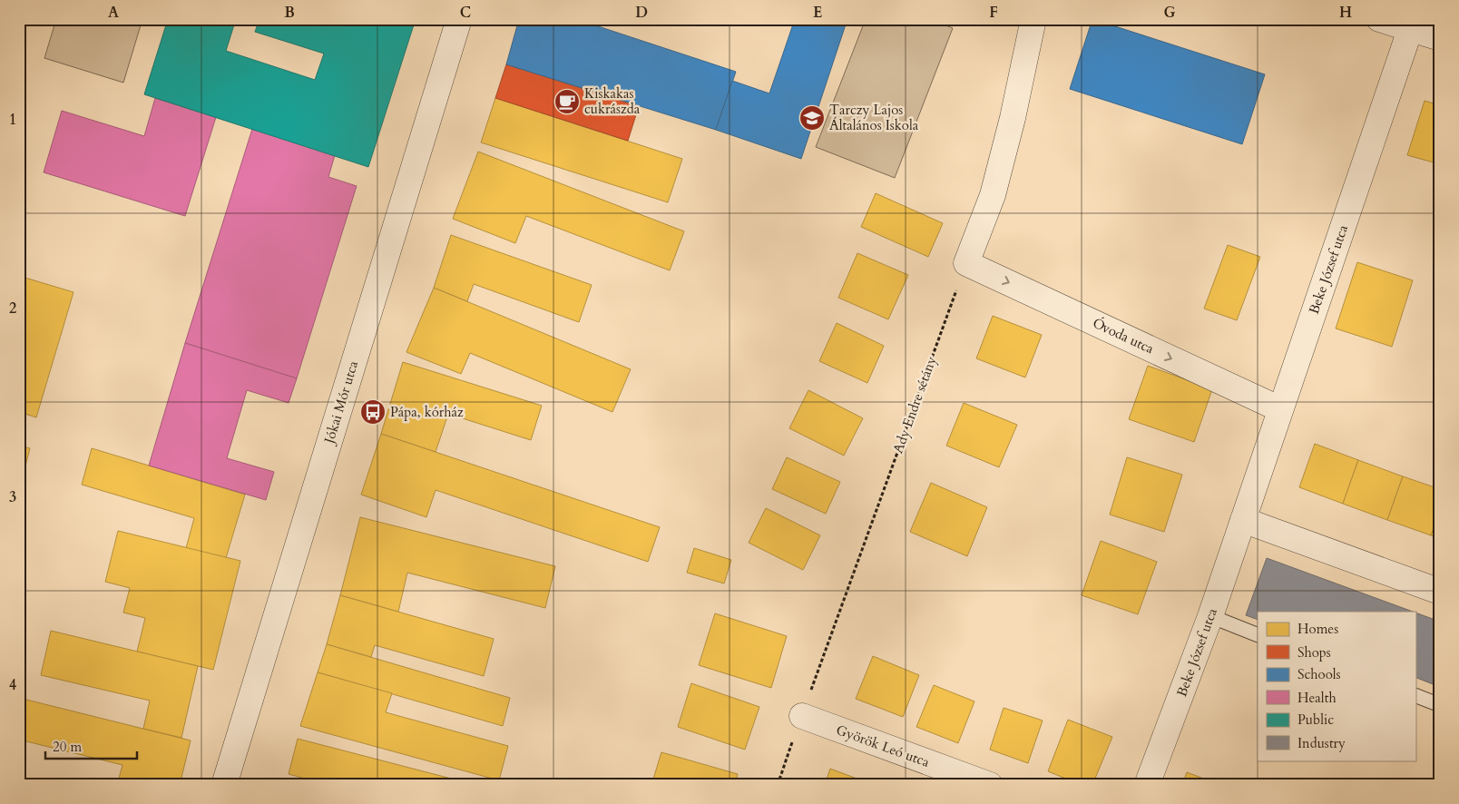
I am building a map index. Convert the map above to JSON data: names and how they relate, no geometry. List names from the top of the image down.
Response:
{
  "streets": {
    "street": [
      "Beke József utca",
      "Óvoda utca",
      "Jókai Mór utca",
      "Györök Leó utca"
    ],
    "path": ["Ady Endre sétány"]
  },
  "crossings": [
    ["Beke József utca", "Óvoda utca"],
    ["Óvoda utca", "Ady Endre sétány"],
    ["Ady Endre sétány", "Györök Leó utca"]
  ],
  "one_way": ["Óvoda utca"],
  "places": {
    "cafe": ["Kiskakas cukrászda"],
    "school or university": ["Tarczy Lajos Általános Iskola"],
    "bus stop": ["Pápa, kórház"]
  },
  "legend": [
    "Homes",
    "Shops",
    "Schools",
    "Health",
    "Public",
    "Industry"
  ],
  "scale_bar": "20 m",
  "grid": {
    "columns": [
      "A",
      "B",
      "C",
      "D",
      "E",
      "F",
      "G",
      "H"
    ],
    "rows": [
      "1",
      "2",
      "3",
      "4"
    ]
  }
}
